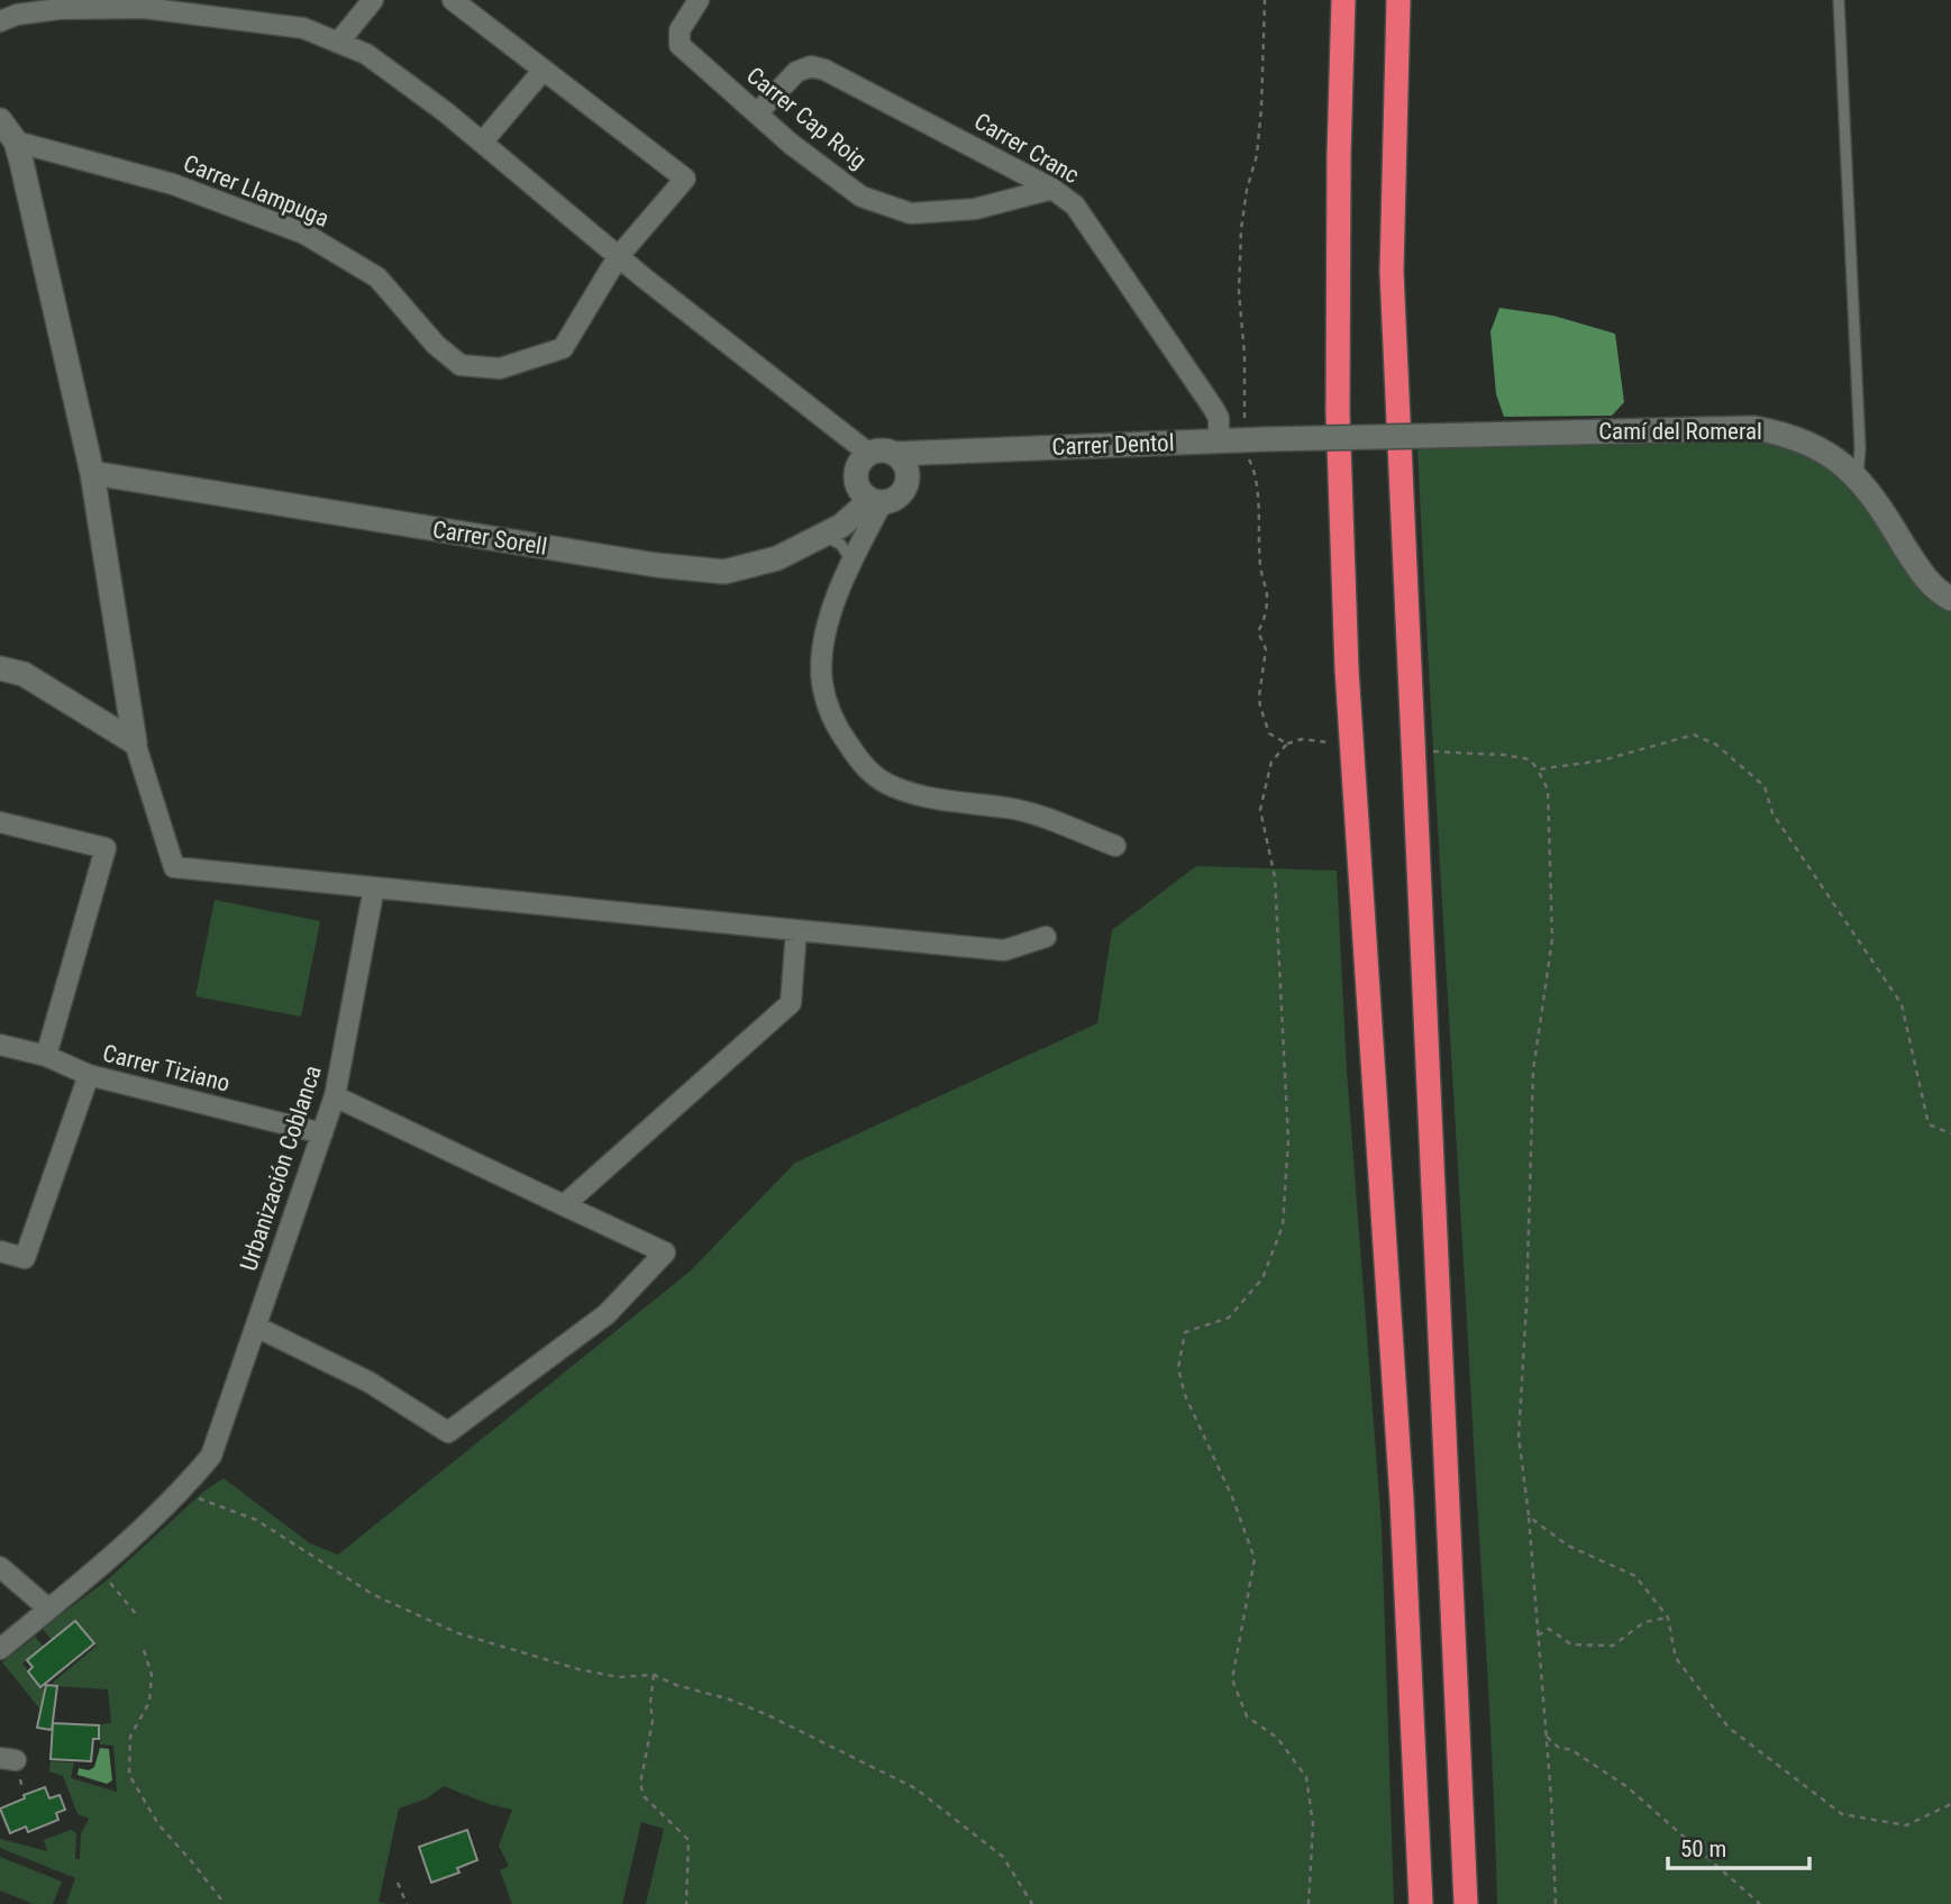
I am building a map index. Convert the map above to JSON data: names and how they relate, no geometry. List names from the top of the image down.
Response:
{
  "streets": {
    "street": [
      "Carrer Cap Roig",
      "Carrer Cranc",
      "Carrer Llampuga",
      "Camí del Romeral",
      "Carrer Dentol",
      "Carrer Sorell",
      "Carrer Tiziano",
      "Urbanización Coblanca"
    ]
  },
  "crossings": [
    ["Carrer Cap Roig", "Carrer Cranc"],
    ["Carrer Cranc", "Carrer Dentol"],
    ["Camí del Romeral", "Carrer Dentol"],
    ["Carrer Dentol", "Carrer Sorell"],
    ["Carrer Tiziano", "Urbanización Coblanca"]
  ],
  "scale_bar": "50 m"
}
